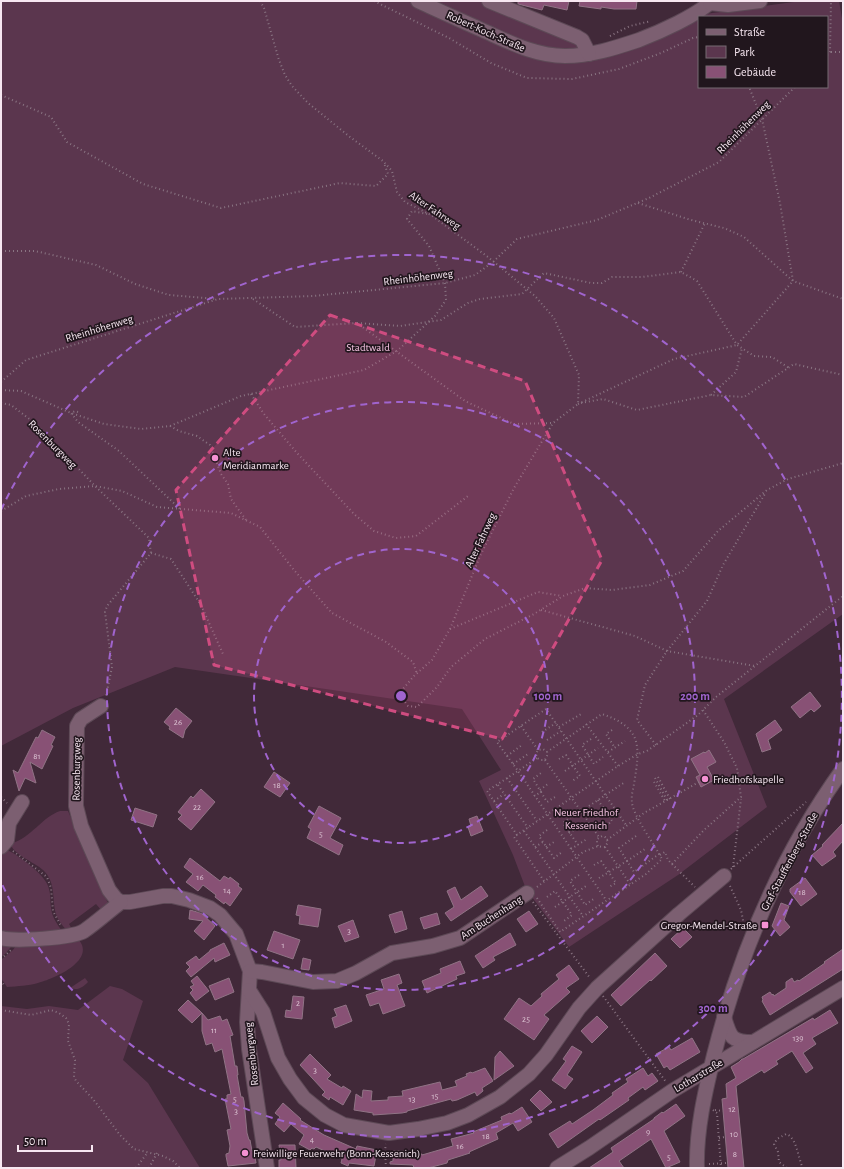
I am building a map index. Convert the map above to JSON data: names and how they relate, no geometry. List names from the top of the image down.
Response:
{
  "streets": {
    "street": [
      "Robert-Koch-Straße",
      "Rosenburgweg",
      "Graf-Stauffenberg-Straße",
      "Am Buchenhang",
      "Lotharstraße"
    ],
    "path": ["Rheinhöhenweg", "Alter Fahrweg"]
  },
  "crossings": [
    ["Rheinhöhenweg", "Alter Fahrweg"],
    ["Rosenburgweg", "Am Buchenhang"],
    ["Graf-Stauffenberg-Straße", "Lotharstraße"]
  ],
  "parks": ["Stadtwald", "Neuer Friedhof Kessenich"],
  "places": {
    "other": ["Alte Meridianmarke", "Friedhofskapelle", "Freiwillige Feuerwehr (Bonn-Kessenich)"],
    "transit": ["Gregor-Mendel-Straße"]
  },
  "house_numbers": [
    "26",
    "81",
    "18",
    "22",
    "5",
    "16",
    "14",
    "18",
    "3",
    "1",
    "2",
    "25",
    "11",
    "139",
    "3",
    "15",
    "5",
    "13",
    "12",
    "3",
    "9",
    "10",
    "18",
    "4",
    "16",
    "8",
    "5"
  ],
  "legend": ["Straße", "Park", "Gebäude"],
  "scale_bar": "50 m",
  "rings": ["100 m", "200 m", "300 m"]
}
